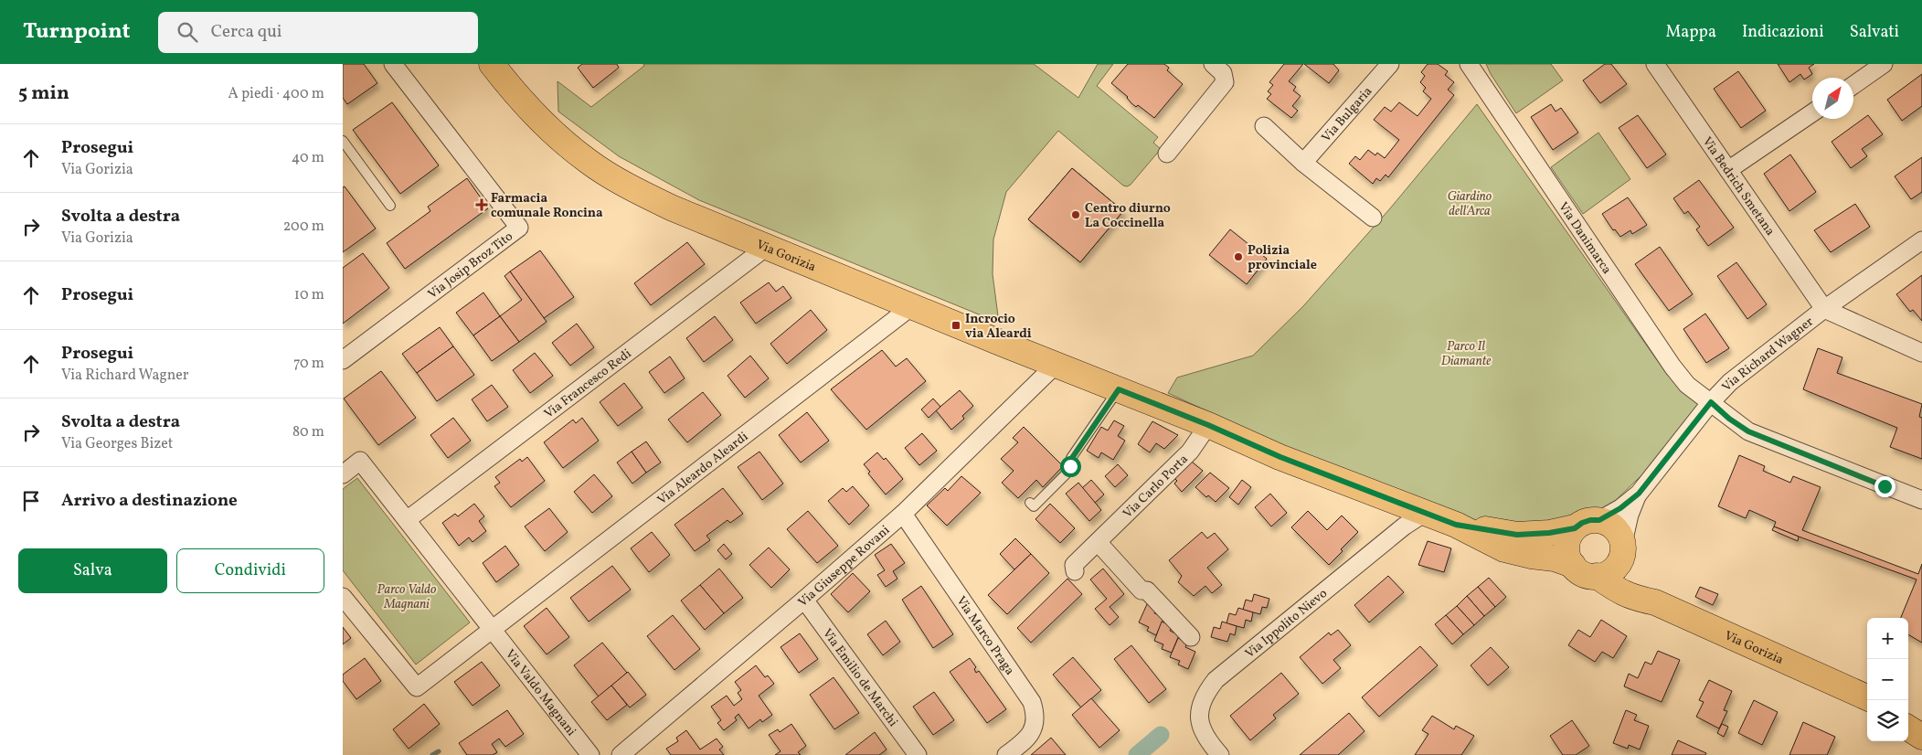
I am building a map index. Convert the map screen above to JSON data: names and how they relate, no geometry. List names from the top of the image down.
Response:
{
  "streets": {
    "main road": ["Via Gorizia"],
    "street": [
      "Via Bulgaria",
      "Via Bedrich Smetana",
      "Via Danimarca",
      "Via Josip Broz Tito",
      "Via Richard Wagner",
      "Via Francesco Redi",
      "Via Aleardo Aleardi",
      "Via Carlo Porta",
      "Via Giuseppe Rovani",
      "Via Ippolito Nievo",
      "Via Marco Praga",
      "Via Emilio de Marchi",
      "Via Valdo Magnani"
    ]
  },
  "crossings": [
    ["Via Bedrich Smetana", "Via Richard Wagner"],
    ["Via Danimarca", "Via Richard Wagner"],
    ["Via Gorizia", "Via Richard Wagner"],
    ["Via Gorizia", "Via Francesco Redi"],
    ["Via Gorizia", "Via Aleardo Aleardi"],
    ["Via Gorizia", "Via Carlo Porta"],
    ["Via Gorizia", "Via Giuseppe Rovani"],
    ["Via Gorizia", "Via Ippolito Nievo"],
    ["Via Aleardo Aleardi", "Via Valdo Magnani"],
    ["Via Giuseppe Rovani", "Via Marco Praga"],
    ["Via Giuseppe Rovani", "Via Emilio de Marchi"]
  ],
  "parks": ["Giardino dell'Arca", "Parco Il Diamante", "Parco Valdo Magnani"],
  "places": {
    "health": ["Farmacia comunale Roncina"],
    "other": ["Centro diurno La Coccinella", "Polizia provinciale"],
    "transit": ["Incrocio via Aleardi"]
  },
  "north": "top right",
  "page": {
    "header": "Turnpoint",
    "search": "Cerca qui",
    "nav": ["Mappa", "Indicazioni", "Salvati"],
    "heading": ["5 min", "A piedi · 400 m"],
    "list": [
      ["Prosegui", "Via Gorizia", "40 m"],
      ["Svolta a destra", "Via Gorizia", "200 m"],
      ["Prosegui", "10 m"],
      ["Prosegui", "Via Richard Wagner", "70 m"],
      ["Svolta a destra", "Via Georges Bizet", "80 m"],
      "Arrivo a destinazione"
    ],
    "buttons": ["Salva", "Condividi"],
    "map_buttons": ["+", "−"]
  }
}
